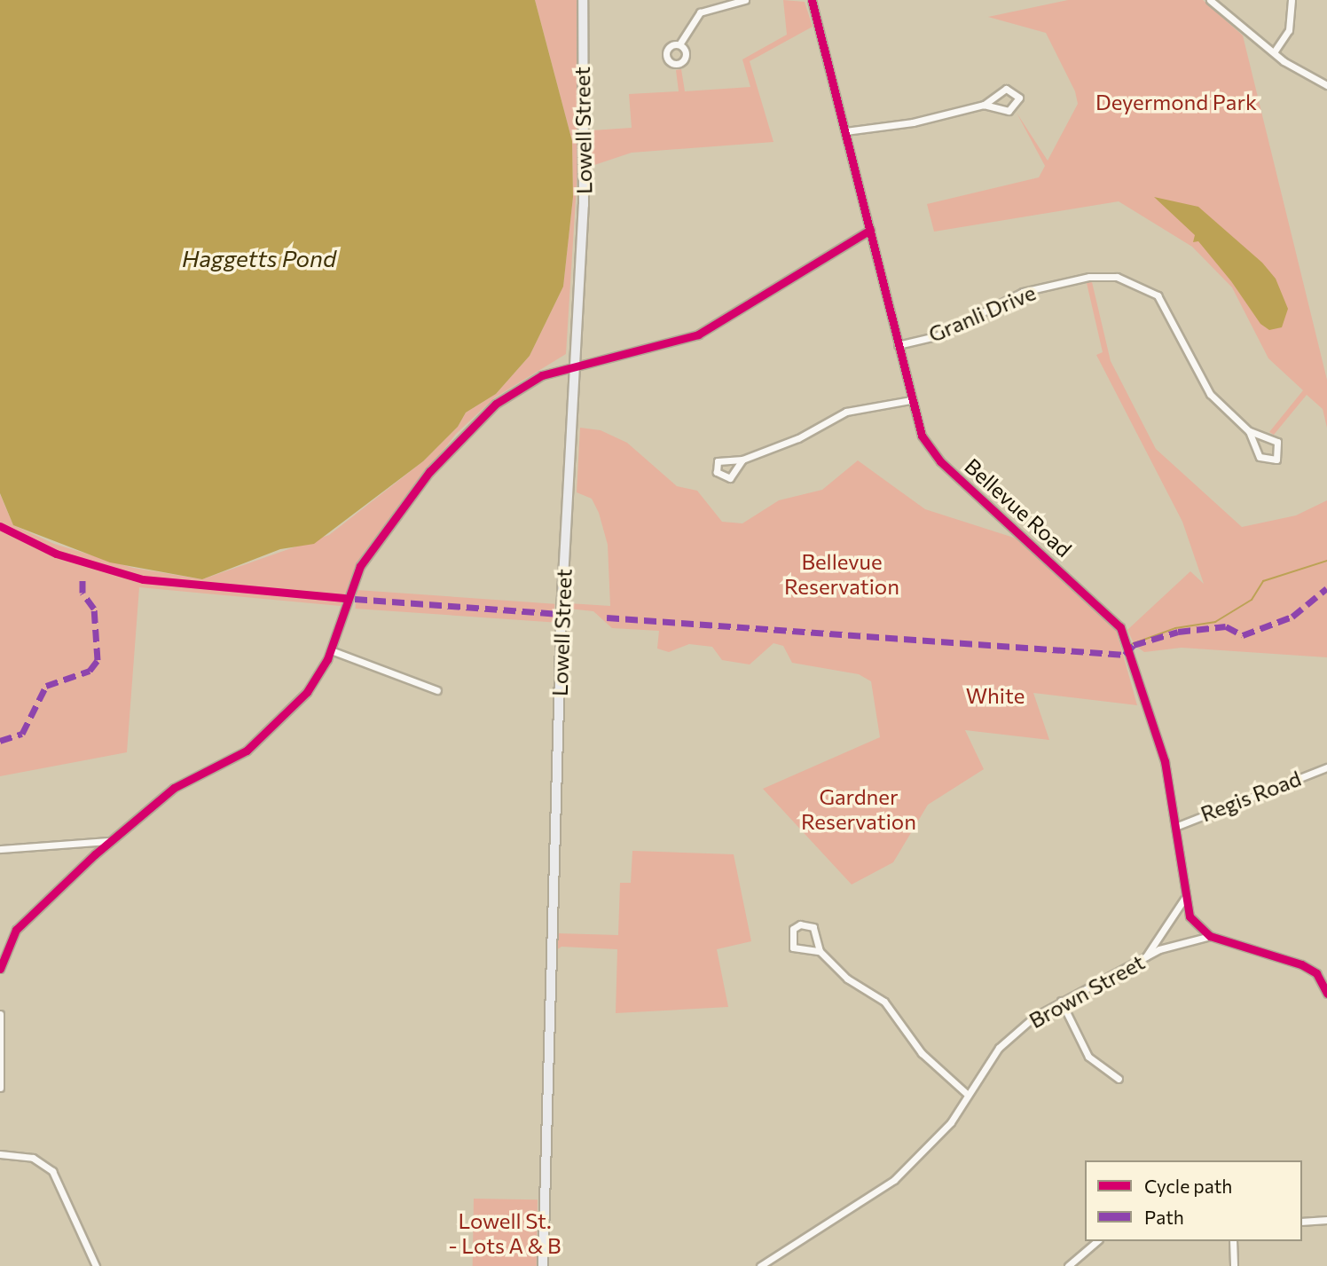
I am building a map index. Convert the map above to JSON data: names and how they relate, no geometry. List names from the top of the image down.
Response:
{
  "streets": {
    "main road": ["Lowell Street"],
    "street": [
      "Granli Drive",
      "Bellevue Road",
      "Regis Road",
      "Brown Street"
    ]
  },
  "crossings": [
    ["Granli Drive", "Bellevue Road"],
    ["Bellevue Road", "Regis Road"],
    ["Bellevue Road", "Brown Street"]
  ],
  "water": ["Haggetts Pond"],
  "parks": [
    "Deyermond Park",
    "Bellevue Reservation",
    "White",
    "Gardner Reservation",
    "Lowell St. - Lots A & B"
  ],
  "legend": ["Cycle path", "Path"]
}
